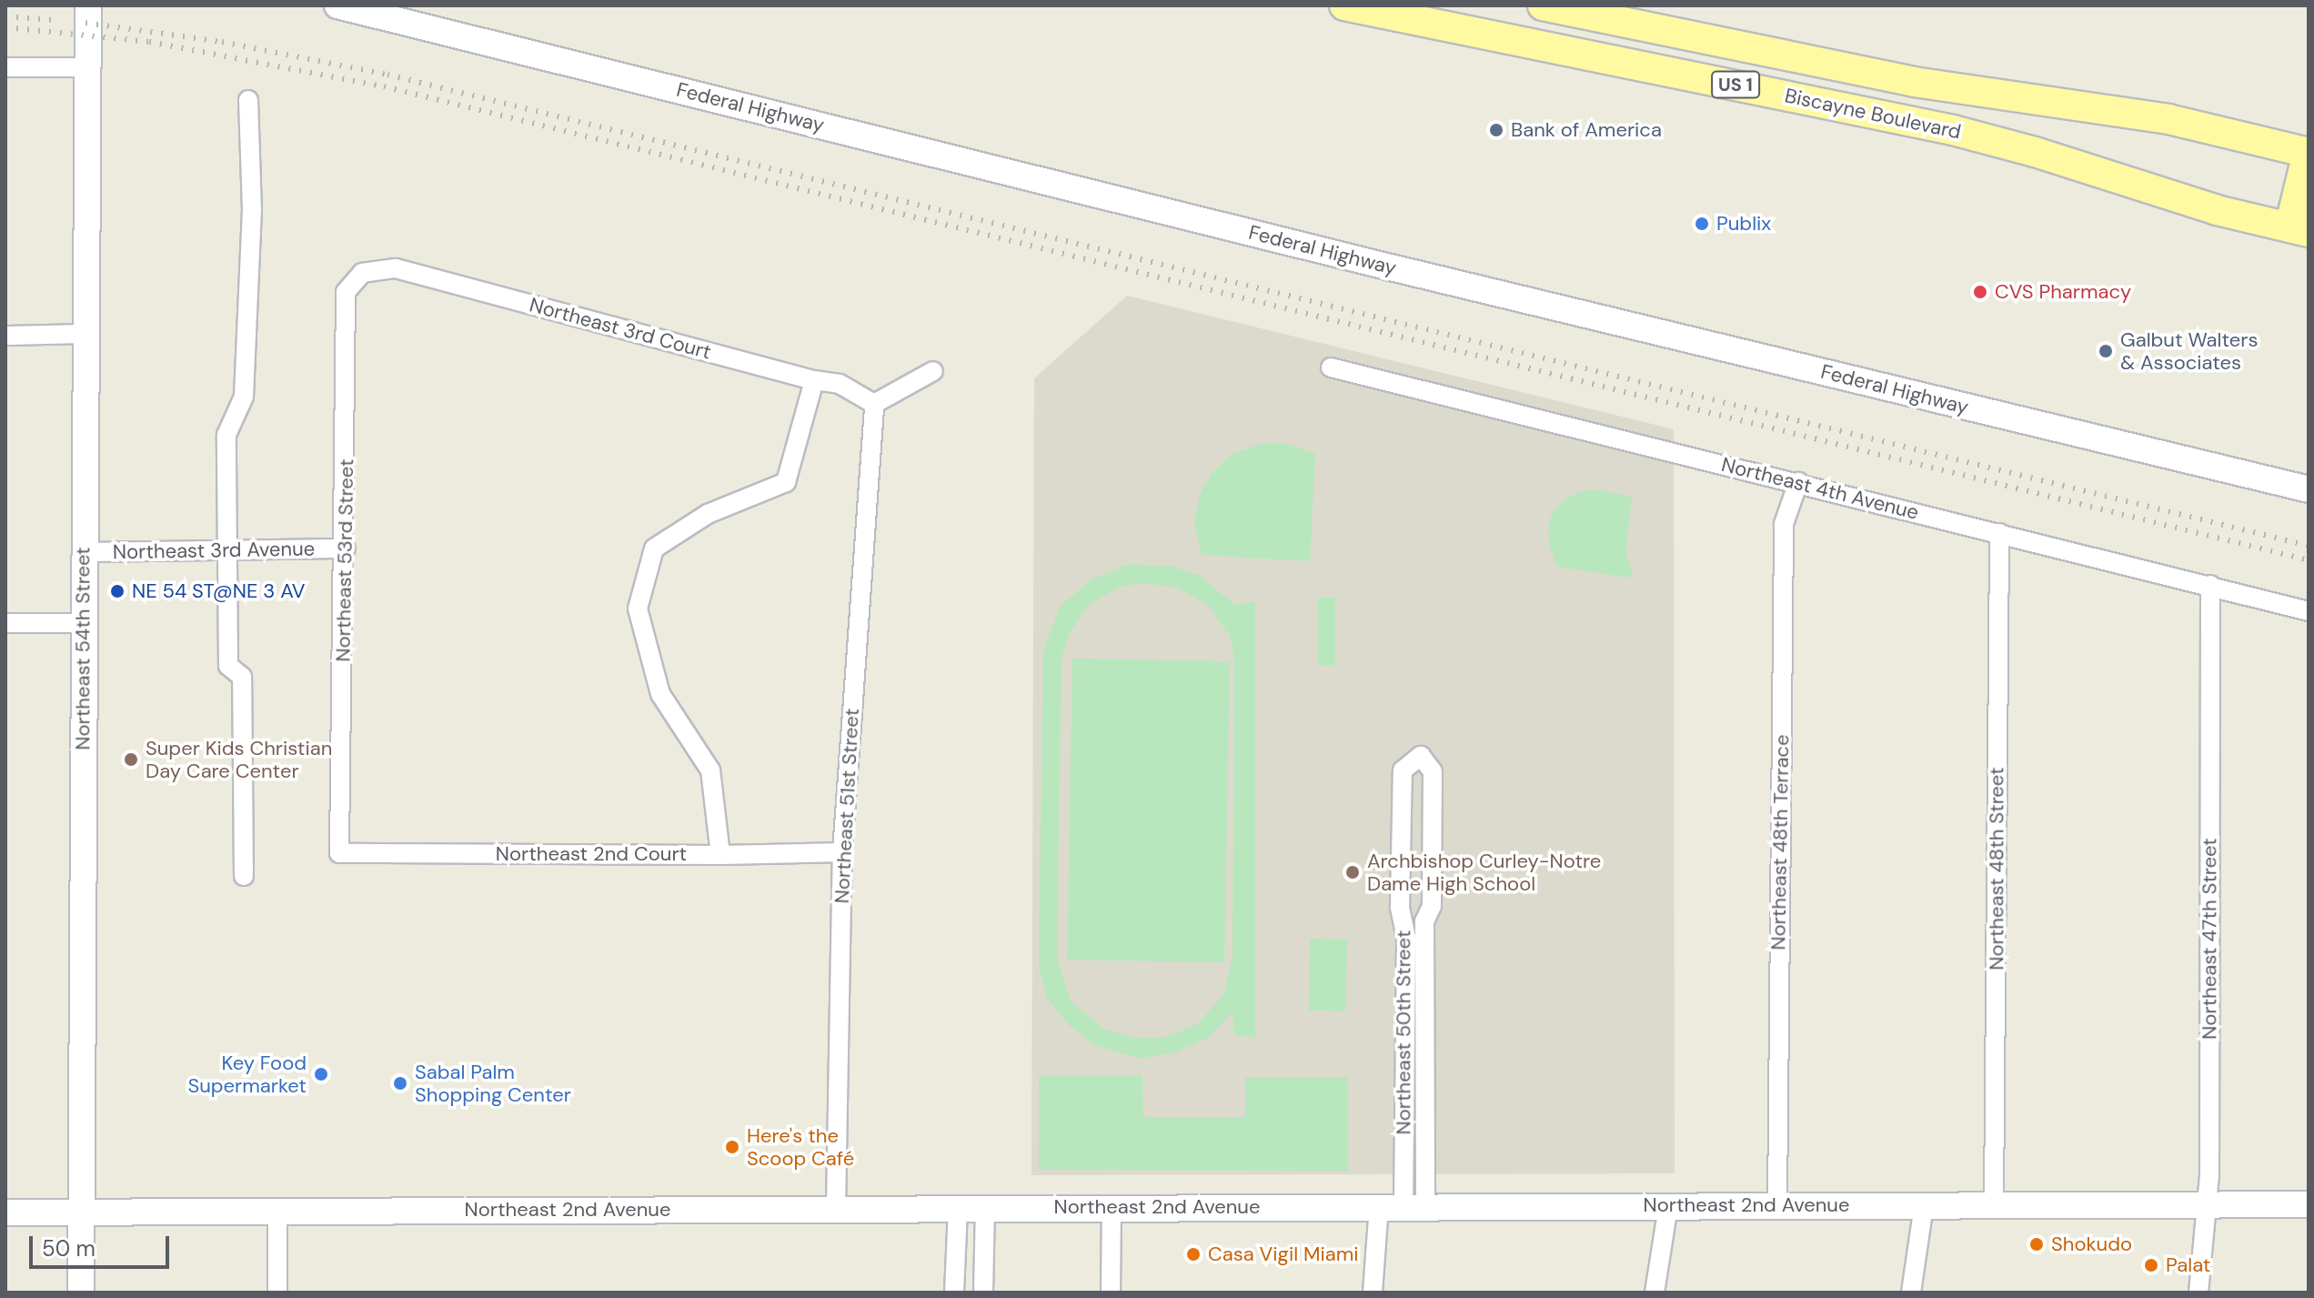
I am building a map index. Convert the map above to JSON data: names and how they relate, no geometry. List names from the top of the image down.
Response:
{
  "streets": {
    "main road": [
      "US 1",
      "Federal Highway",
      "Biscayne Boulevard",
      "Northeast 54th Street",
      "Northeast 2nd Avenue"
    ],
    "street": [
      "Northeast 3rd Court",
      "Northeast 4th Avenue",
      "Northeast 3rd Avenue",
      "Northeast 53rd Street",
      "Northeast 51st Street",
      "Northeast 48th Terrace",
      "Northeast 2nd Court",
      "Northeast 48th Street",
      "Northeast 47th Street",
      "Northeast 50th Street"
    ]
  },
  "crossings": [
    ["Northeast 3rd Court", "Northeast 53rd Street"],
    ["Northeast 3rd Court", "Northeast 51st Street"],
    ["Northeast 4th Avenue", "Northeast 48th Terrace"],
    ["Northeast 4th Avenue", "Northeast 48th Street"],
    ["Northeast 4th Avenue", "Northeast 47th Street"],
    ["Northeast 3rd Avenue", "Northeast 53rd Street"],
    ["Northeast 3rd Avenue", "Northeast 54th Street"],
    ["Northeast 53rd Street", "Northeast 2nd Court"],
    ["Northeast 54th Street", "Northeast 2nd Avenue"],
    ["Northeast 51st Street", "Northeast 2nd Court"],
    ["Northeast 51st Street", "Northeast 2nd Avenue"],
    ["Northeast 48th Terrace", "Northeast 2nd Avenue"],
    ["Northeast 48th Street", "Northeast 2nd Avenue"],
    ["Northeast 47th Street", "Northeast 2nd Avenue"],
    ["Northeast 50th Street", "Northeast 2nd Avenue"]
  ],
  "places": [
    "Bank of America",
    "Publix",
    "CVS Pharmacy",
    "Galbut Walters & Associates",
    "NE 54 ST@NE 3 AV",
    "Super Kids Christian Day Care Center",
    "Archbishop Curley-Notre Dame High School",
    "Key Food Supermarket",
    "Sabal Palm Shopping Center",
    "Here's the Scoop Café",
    "Shokudo",
    "Casa Vigil Miami",
    "Palat"
  ],
  "scale_bar": "50 m"
}
